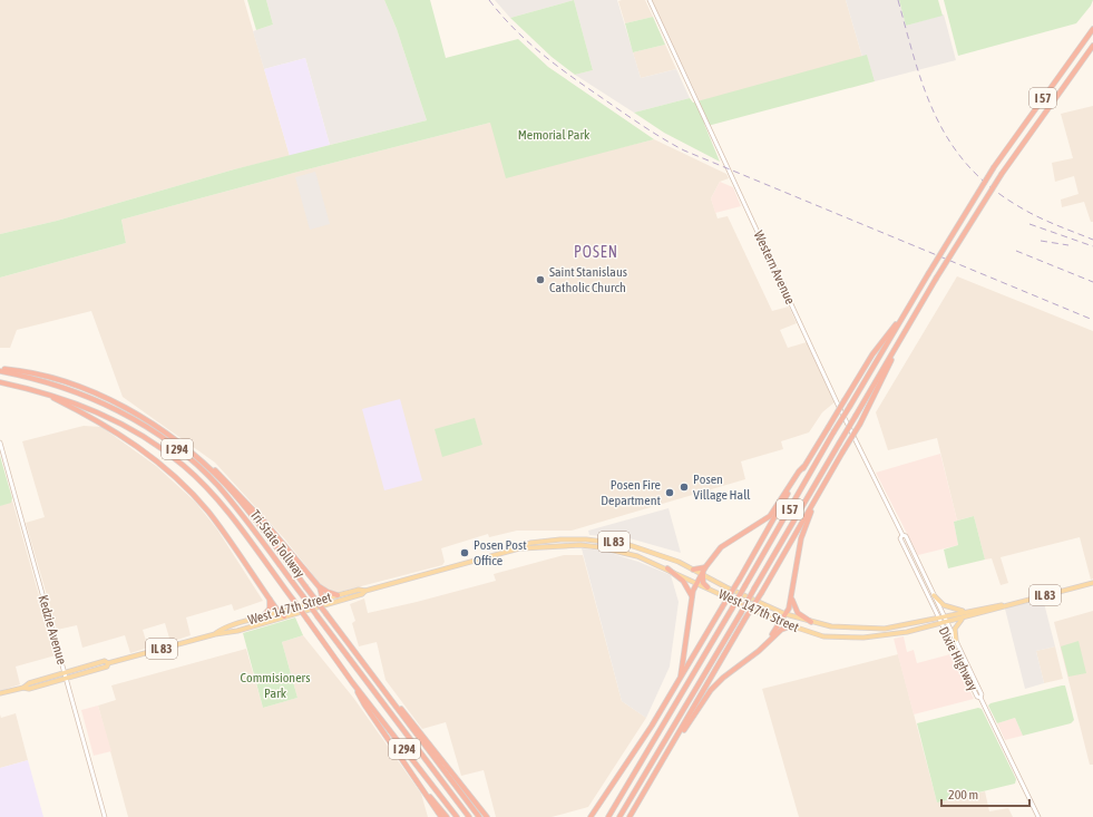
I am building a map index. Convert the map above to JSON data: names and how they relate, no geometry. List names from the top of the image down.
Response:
{
  "streets": {
    "highway": ["I 57", "I 294", "Tri-State Tollway"],
    "main road": [
      "Western Avenue",
      "IL 83",
      "West 147th Street",
      "Kedzie Avenue",
      "Dixie Highway"
    ]
  },
  "crossings": [
    ["Western Avenue", "West 147th Street"],
    ["Western Avenue", "Dixie Highway"],
    ["IL 83", "West 147th Street"],
    ["IL 83", "Kedzie Avenue"],
    ["West 147th Street", "Kedzie Avenue"],
    ["West 147th Street", "Dixie Highway"]
  ],
  "districts": ["POSEN"],
  "parks": ["Memorial Park", "Commisioners Park"],
  "places": [
    "Saint Stanislaus Catholic Church",
    "Posen Village Hall",
    "Posen Fire Department",
    "Posen Post Office"
  ],
  "scale_bar": "200 m"
}
